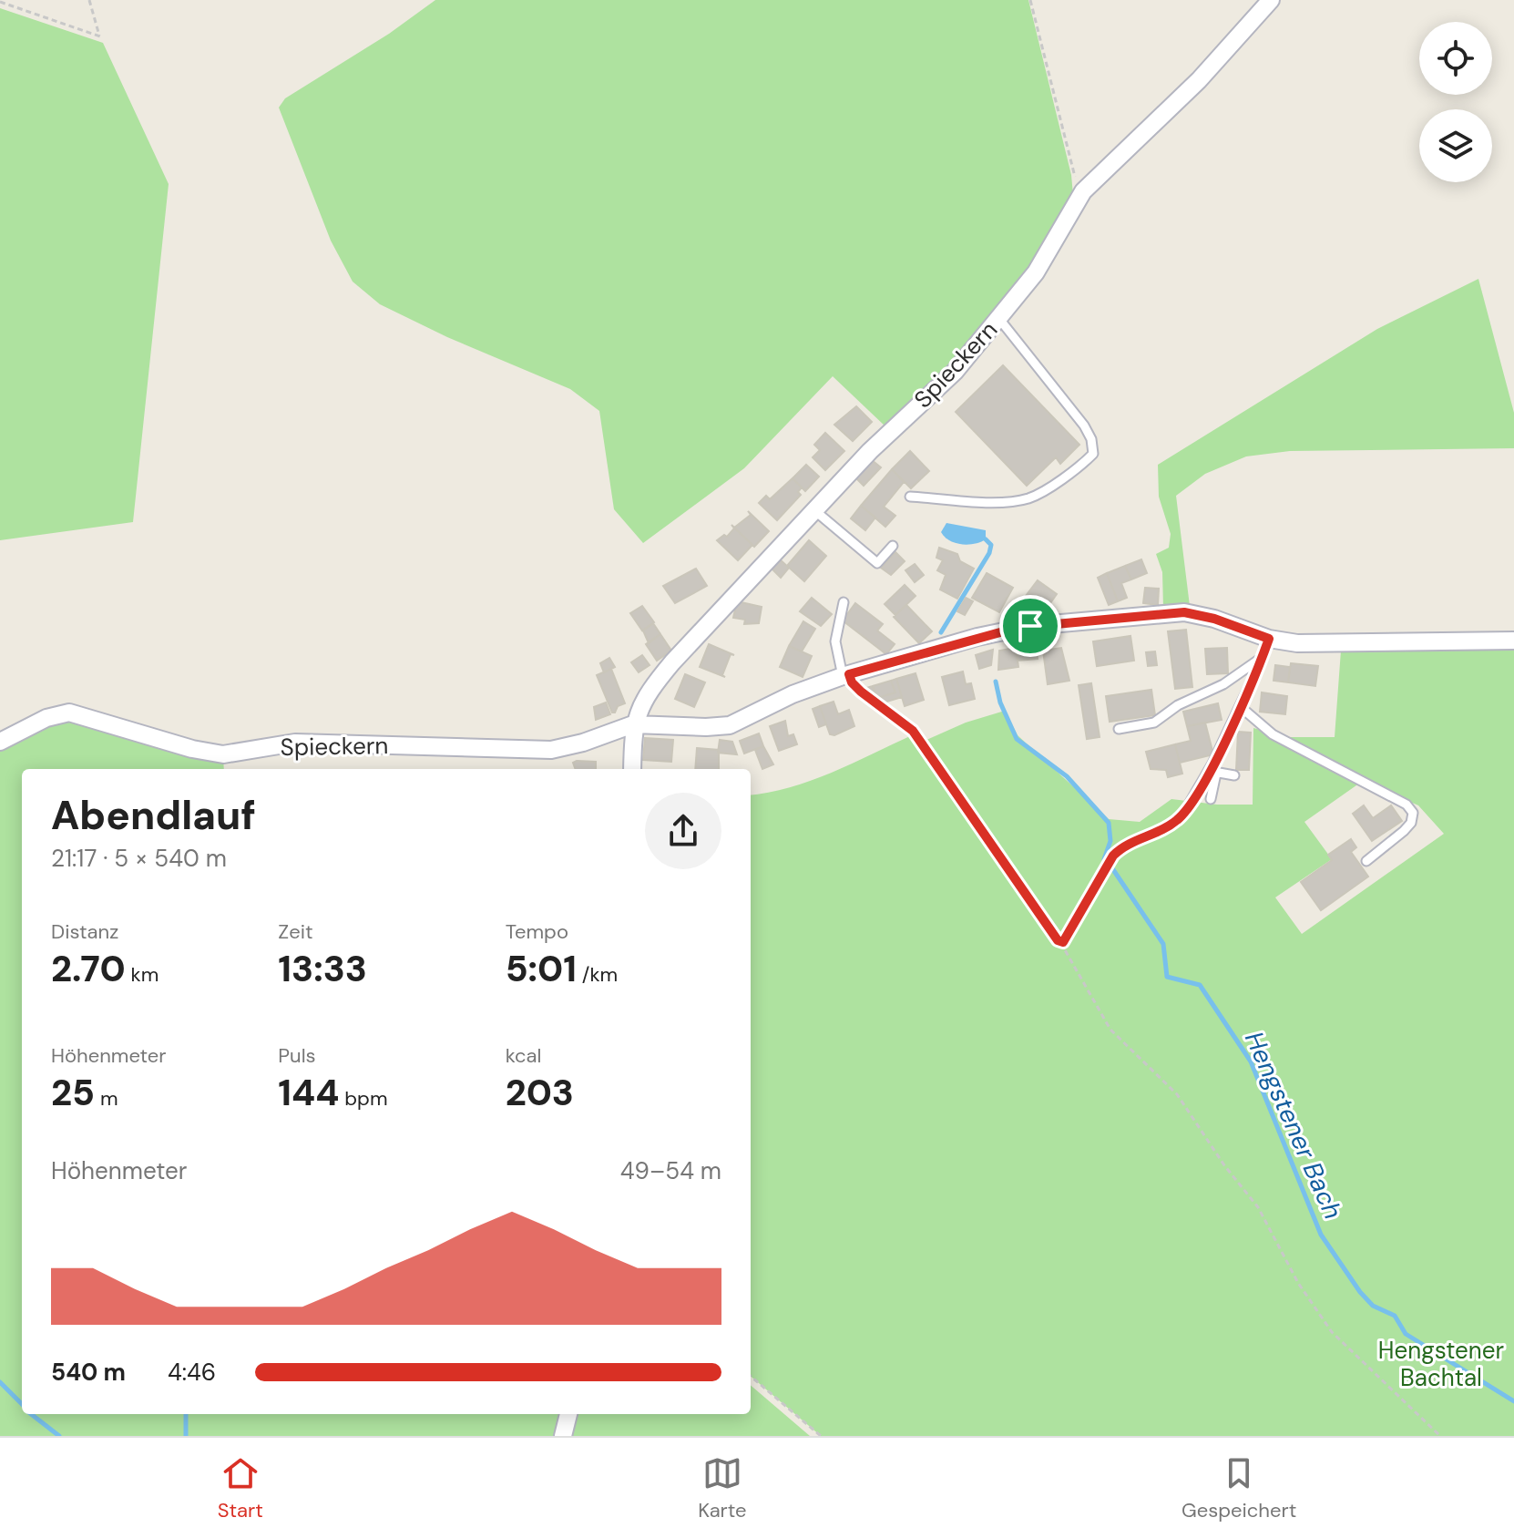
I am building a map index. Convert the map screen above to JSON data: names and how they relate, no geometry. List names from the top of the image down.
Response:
{
  "streets": {
    "street": ["Spieckern"]
  },
  "water": ["Hengstener Bach"],
  "parks": ["Hengstener Bachtal"],
  "page": {
    "heading": ["Abendlauf", "21:17 · 5 × 540 m"],
    "stats": [
      ["Distanz", "2.70 km"],
      ["Zeit", "13:33"],
      ["Tempo", "5:01 /km"],
      ["Höhenmeter", "25 m"],
      ["Puls", "144 bpm"],
      ["kcal", "203"]
    ],
    "chart": ["Höhenmeter", "49–54 m"],
    "list": [
      {
        "name": "540 m",
        "note": "4:46"
      }
    ],
    "tabs": ["Start", "Karte", "Gespeichert"]
  }
}
